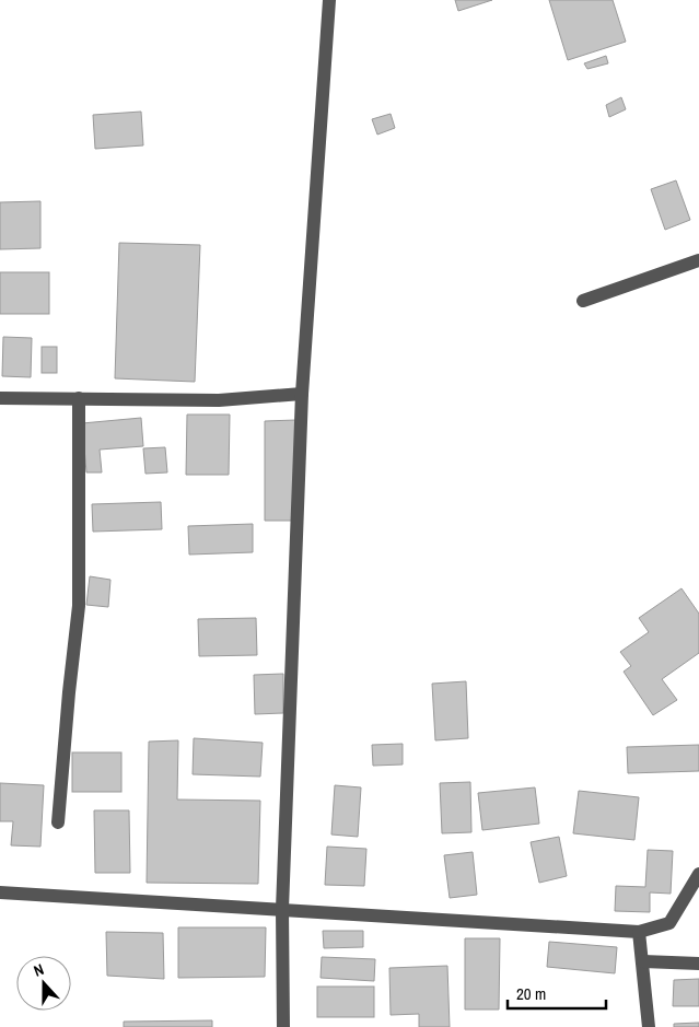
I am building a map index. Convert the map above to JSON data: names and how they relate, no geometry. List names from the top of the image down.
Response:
{
  "scale_bar": "20 m",
  "north": "top"
}
